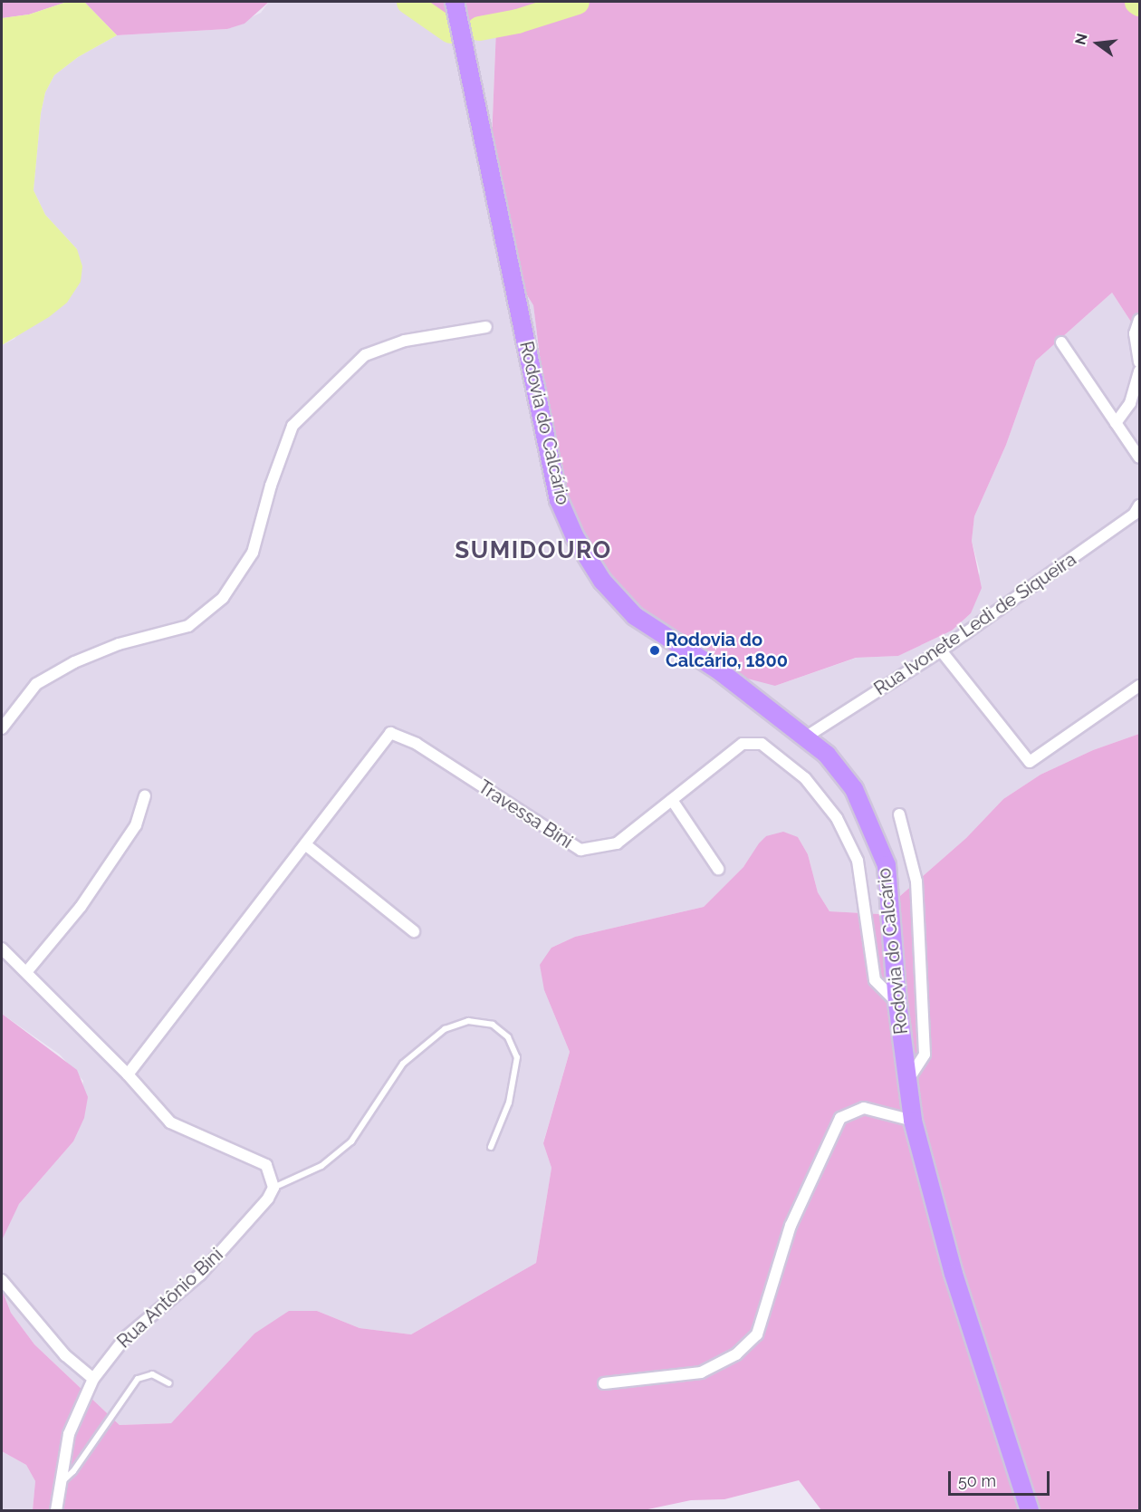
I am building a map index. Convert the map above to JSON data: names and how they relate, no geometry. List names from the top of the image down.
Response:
{
  "streets": {
    "main road": ["Rodovia do Calcário"],
    "street": ["Rua Ivonete Ledi de Siqueira", "Travessa Bini", "Rua Antônio Bini"]
  },
  "crossings": [
    ["Rodovia do Calcário", "Rua Ivonete Ledi de Siqueira"],
    ["Rodovia do Calcário", "Travessa Bini"]
  ],
  "districts": ["SUMIDOURO"],
  "places": ["Rodovia do Calcário, 1800"],
  "scale_bar": "50 m",
  "north": "left"
}
